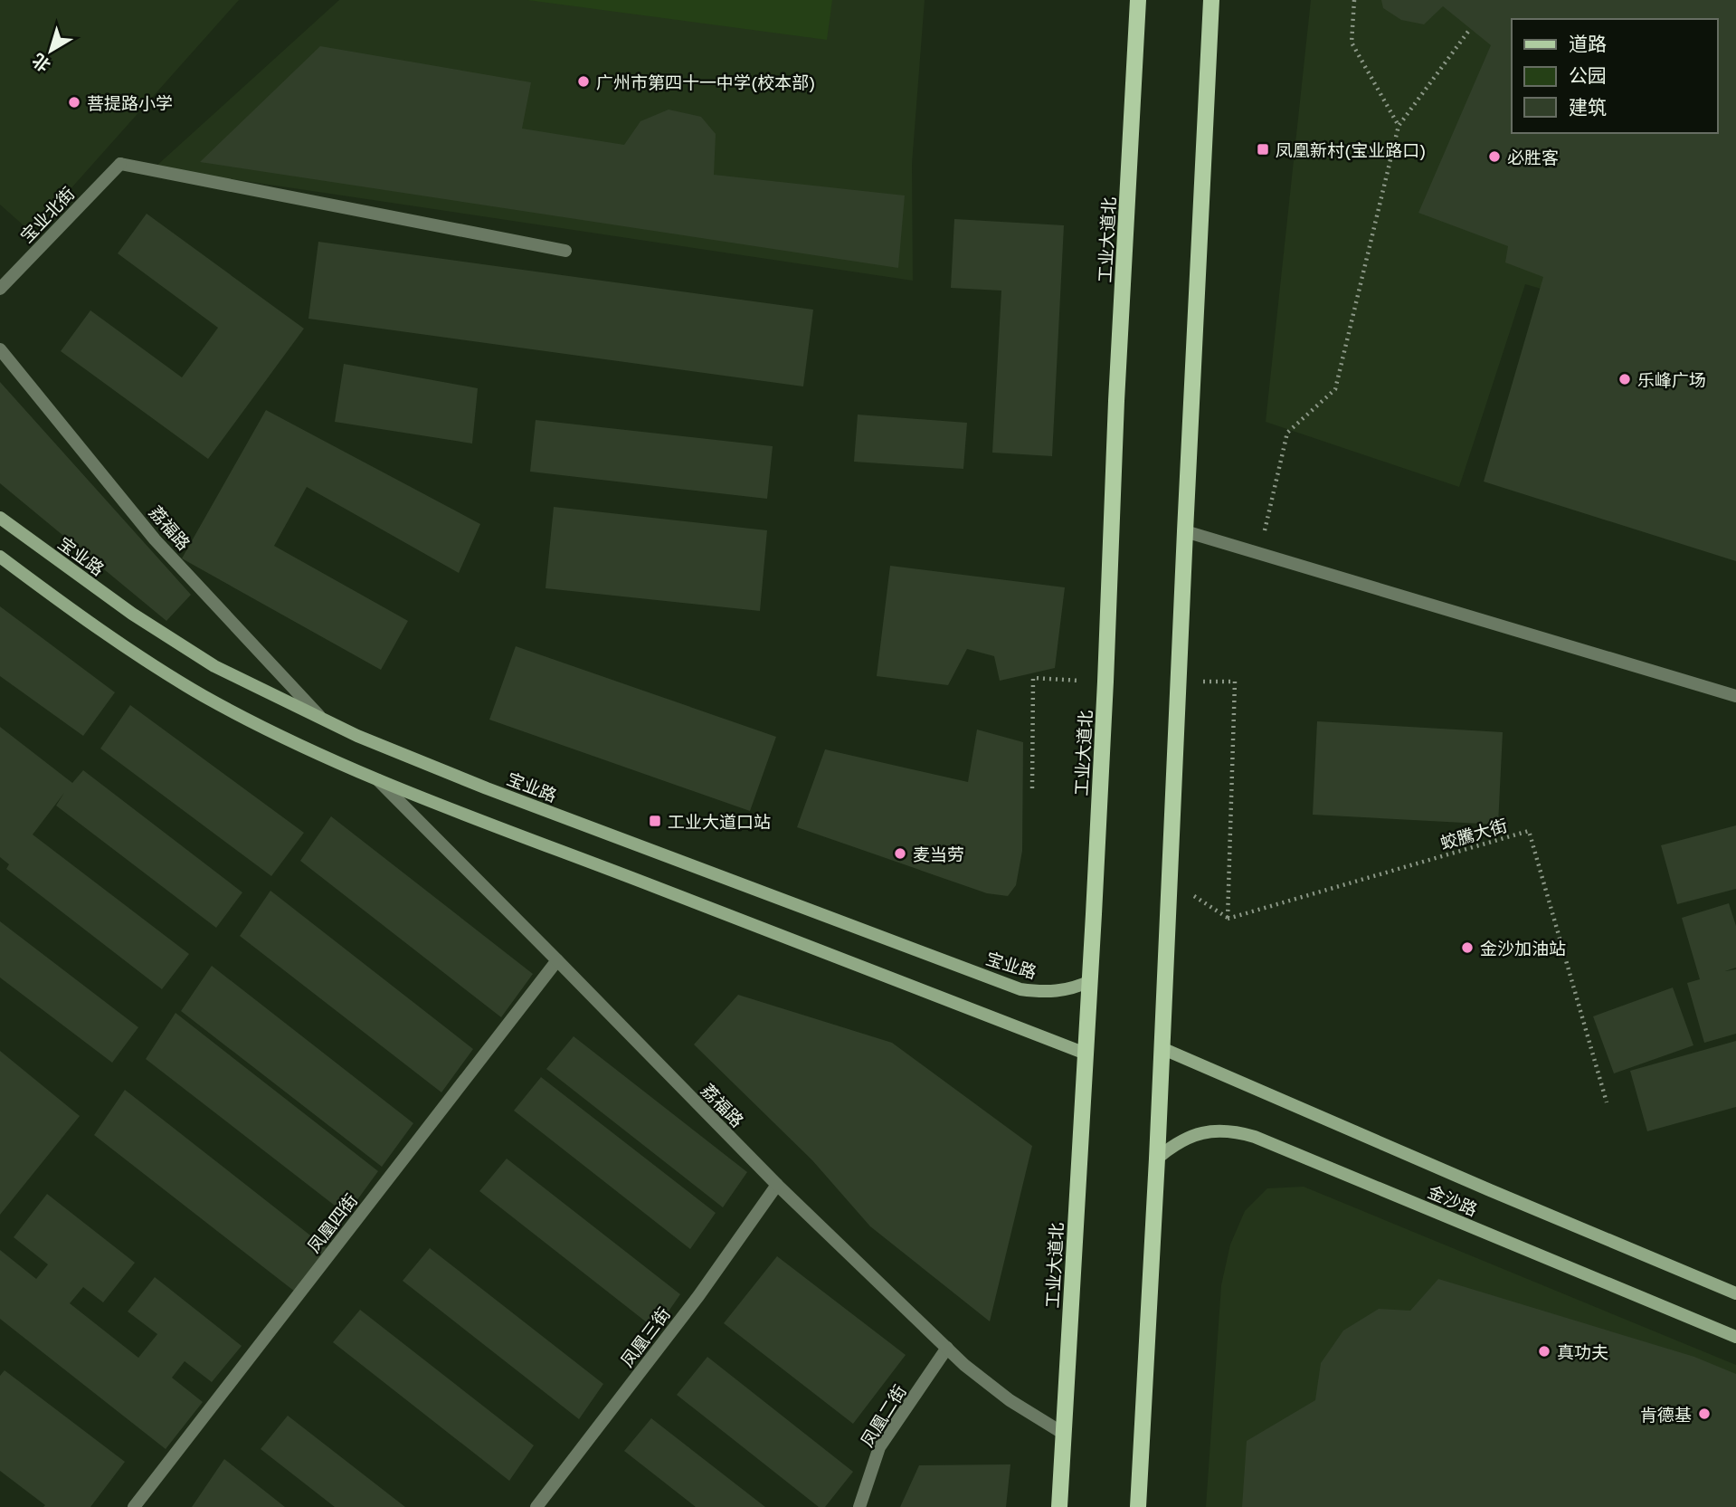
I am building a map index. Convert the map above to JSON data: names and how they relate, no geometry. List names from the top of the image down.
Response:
{
  "streets": {
    "main road": ["工业大道北", "宝业路", "金沙路"],
    "street": [
      "宝业北街",
      "荔福路",
      "凤凰四街",
      "凤凰三街",
      "凤凰二街"
    ],
    "path": ["蛟騰大街"]
  },
  "crossings": [
    ["工业大道北", "荔福路"],
    ["工业大道北", "宝业路"],
    ["荔福路", "宝业路"],
    ["荔福路", "凤凰四街"],
    ["荔福路", "凤凰三街"],
    ["荔福路", "凤凰二街"]
  ],
  "places": {
    "other": [
      "广州市第四十一中学(校本部)",
      "菩提路小学",
      "必胜客",
      "乐峰广场",
      "麦当劳",
      "金沙加油站",
      "真功夫",
      "肯德基"
    ],
    "transit": ["凤凰新村(宝业路口)", "工业大道口站"]
  },
  "legend": ["道路", "公园", "建筑"],
  "north": "bottom left"
}
